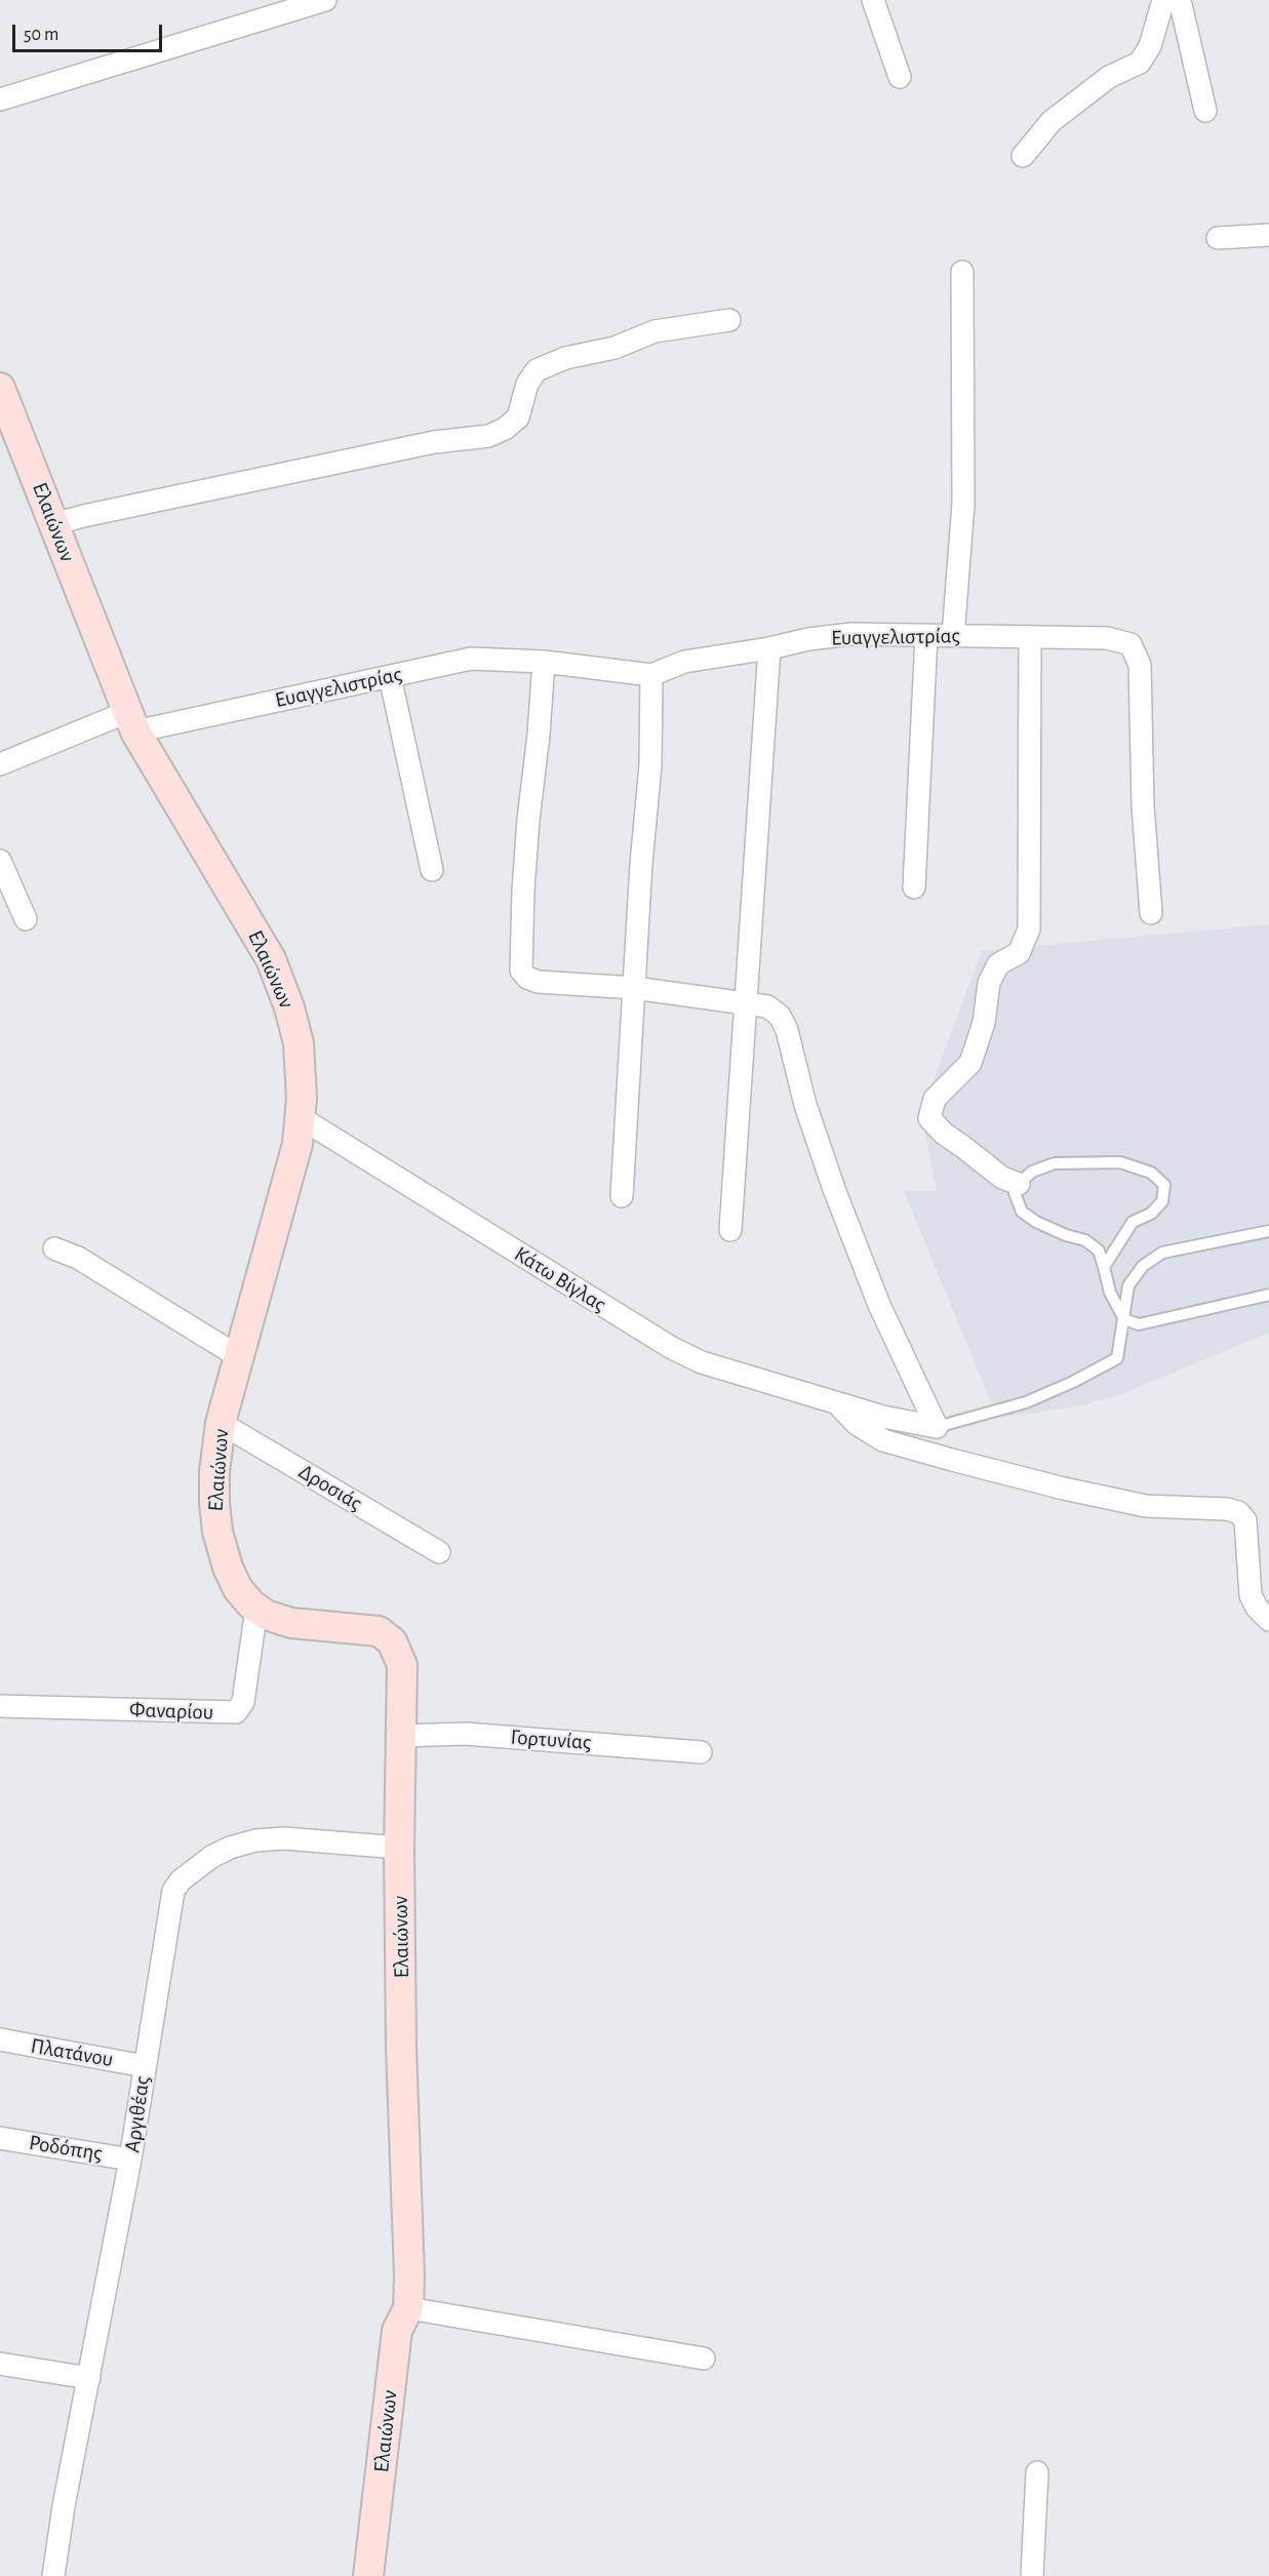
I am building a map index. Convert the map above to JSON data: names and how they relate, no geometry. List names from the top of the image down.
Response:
{
  "streets": {
    "main road": ["Ελαιώνων"],
    "street": [
      "Ευαγγελιστρίας",
      "Κάτω Βίγλας",
      "Δροσιάς",
      "Φαναρίου",
      "Γορτυνίας",
      "Πλατάνου",
      "Αργιθέας",
      "Ροδόπης"
    ]
  },
  "crossings": [
    ["Ελαιώνων", "Ευαγγελιστρίας"],
    ["Ελαιώνων", "Κάτω Βίγλας"],
    ["Ελαιώνων", "Δροσιάς"],
    ["Ελαιώνων", "Φαναρίου"],
    ["Ελαιώνων", "Γορτυνίας"],
    ["Ελαιώνων", "Αργιθέας"],
    ["Πλατάνου", "Αργιθέας"],
    ["Αργιθέας", "Ροδόπης"]
  ],
  "scale_bar": "50 m"
}
